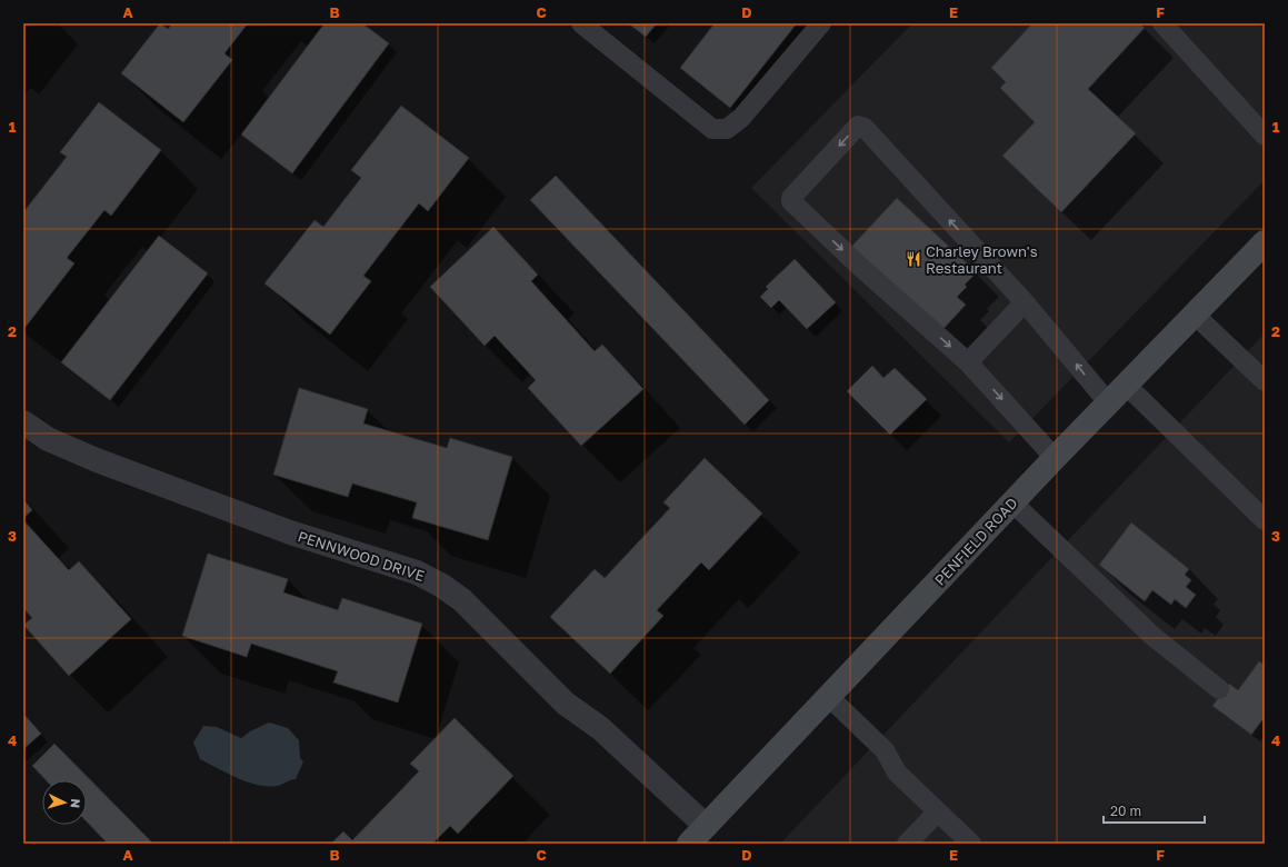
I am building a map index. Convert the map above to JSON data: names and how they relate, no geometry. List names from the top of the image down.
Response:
{
  "streets": {
    "street": ["PENFIELD ROAD", "PENNWOOD DRIVE"]
  },
  "crossings": [
    ["PENFIELD ROAD", "PENNWOOD DRIVE"]
  ],
  "places": {
    "restaurant": ["Charley Brown's Restaurant"]
  },
  "scale_bar": "20 m",
  "north": "right",
  "grid": {
    "columns": [
      "A",
      "B",
      "C",
      "D",
      "E",
      "F"
    ],
    "rows": [
      "1",
      "2",
      "3",
      "4"
    ]
  }
}
